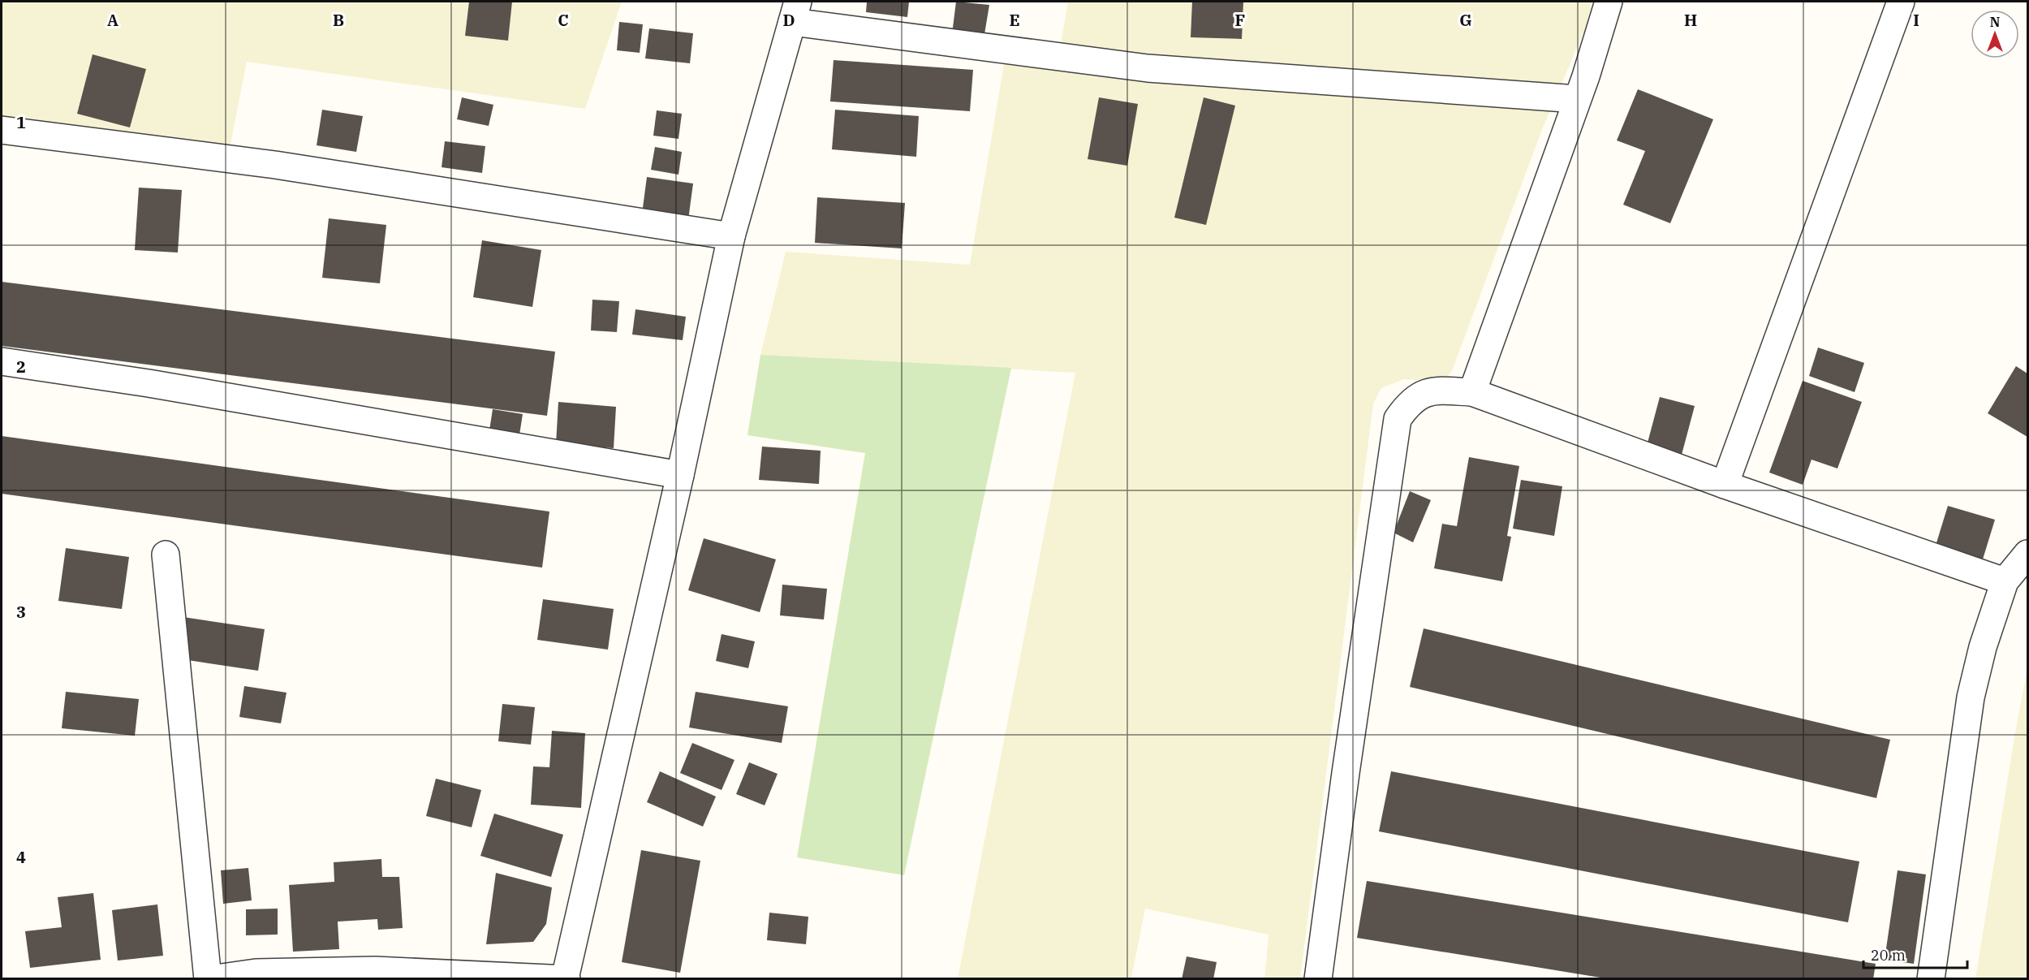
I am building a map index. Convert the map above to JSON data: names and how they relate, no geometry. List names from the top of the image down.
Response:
{
  "scale_bar": "20 m",
  "north": "top",
  "grid": {
    "columns": [
      "A",
      "B",
      "C",
      "D",
      "E",
      "F",
      "G",
      "H",
      "I"
    ],
    "rows": [
      "1",
      "2",
      "3",
      "4"
    ]
  }
}
